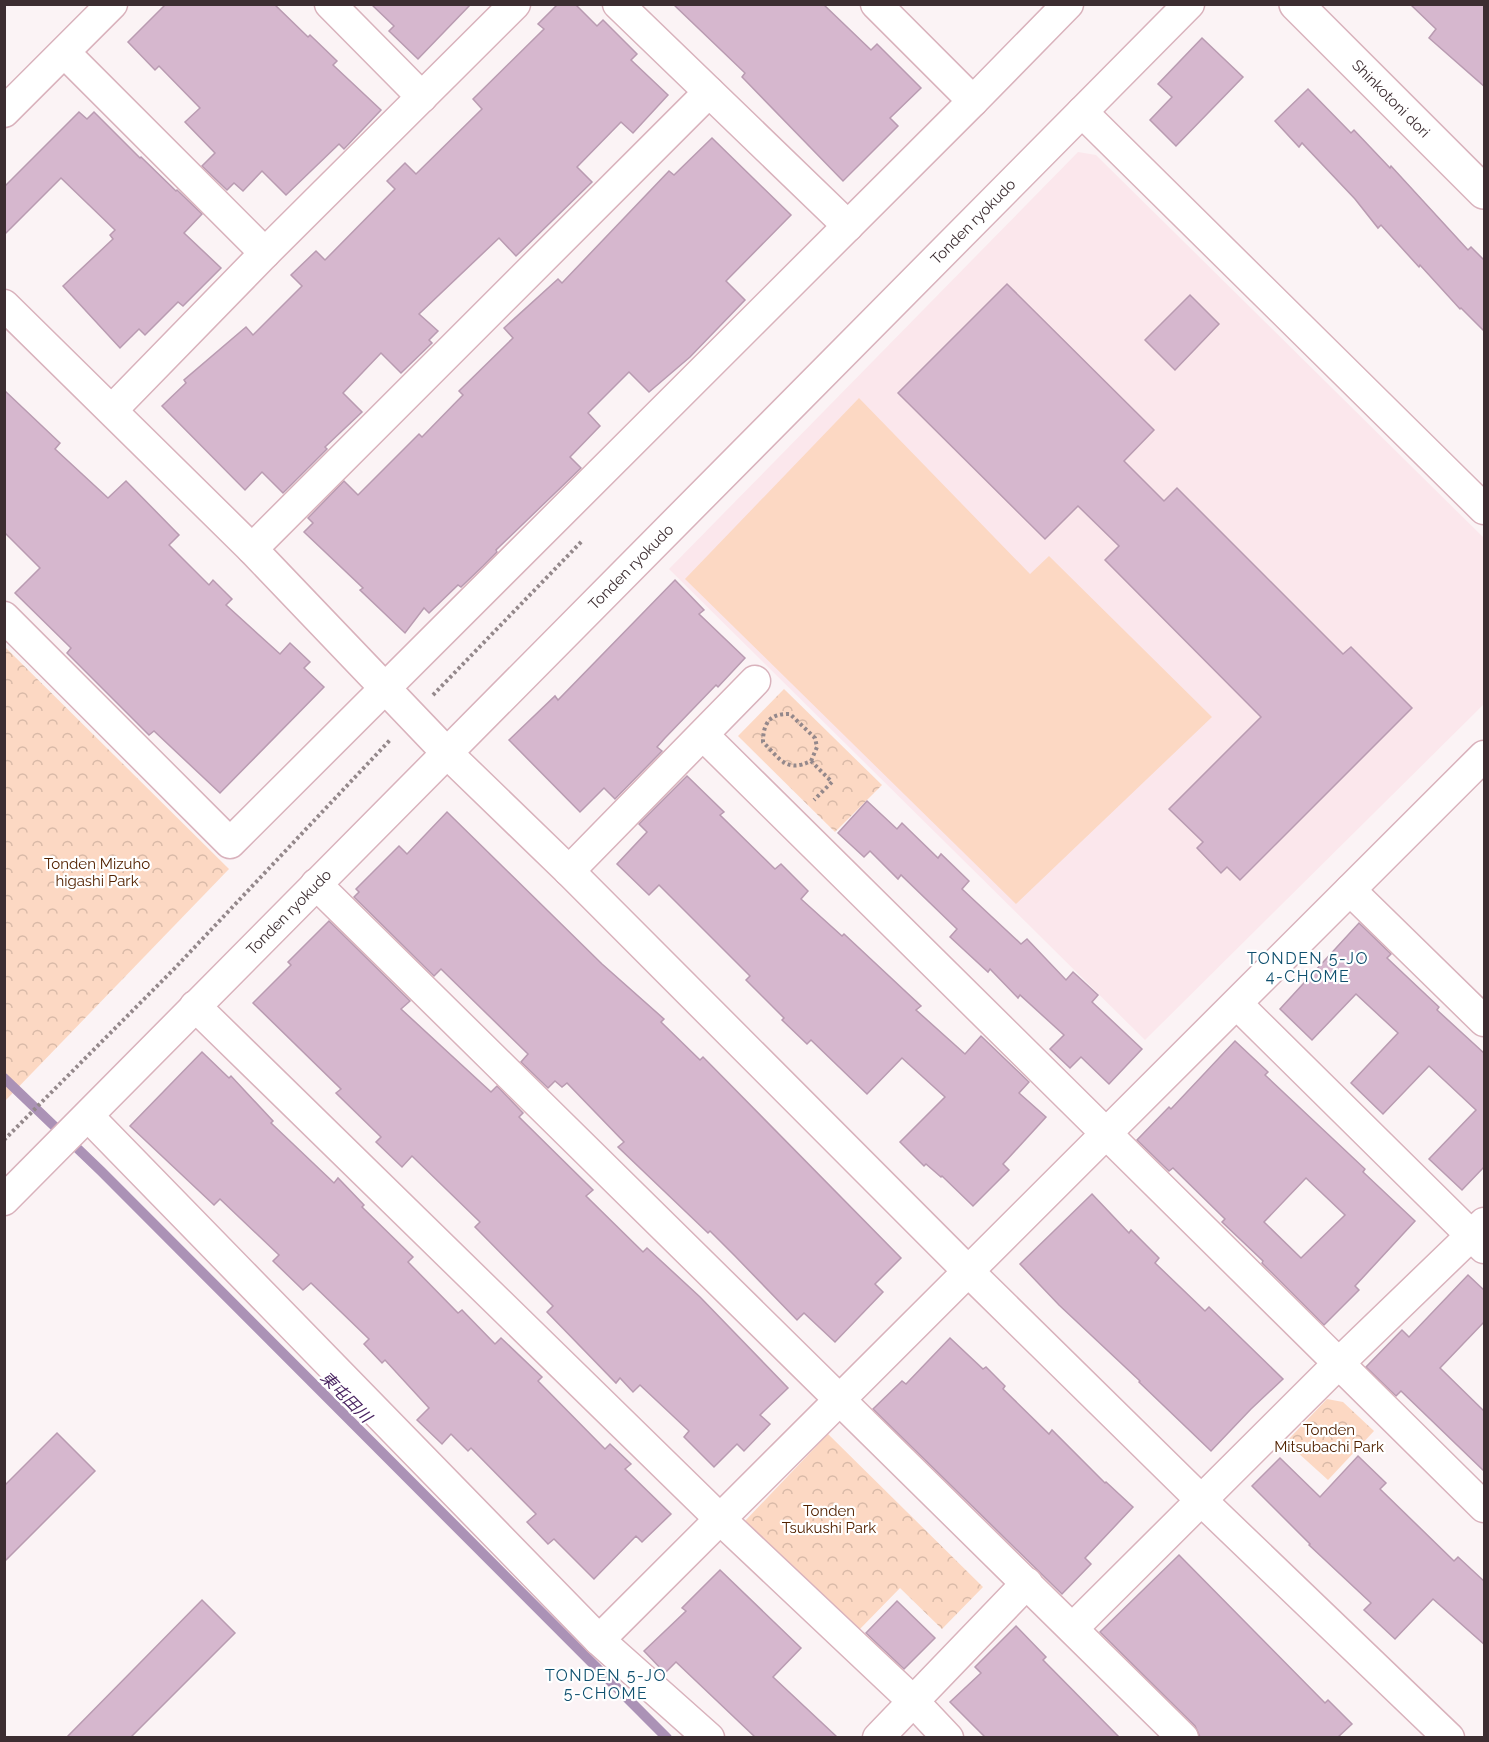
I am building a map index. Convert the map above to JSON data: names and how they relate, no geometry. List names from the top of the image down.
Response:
{
  "streets": {
    "street": ["Shinkotoni dori", "Tonden ryokudo"]
  },
  "districts": ["TONDEN 5-JO 4-CHOME", "TONDEN 5-JO 5-CHOME"],
  "water": ["東屯田川"],
  "parks": ["Tonden Mizuho higashi Park", "Tonden Mitsubachi Park", "Tonden Tsukushi Park"]
}
